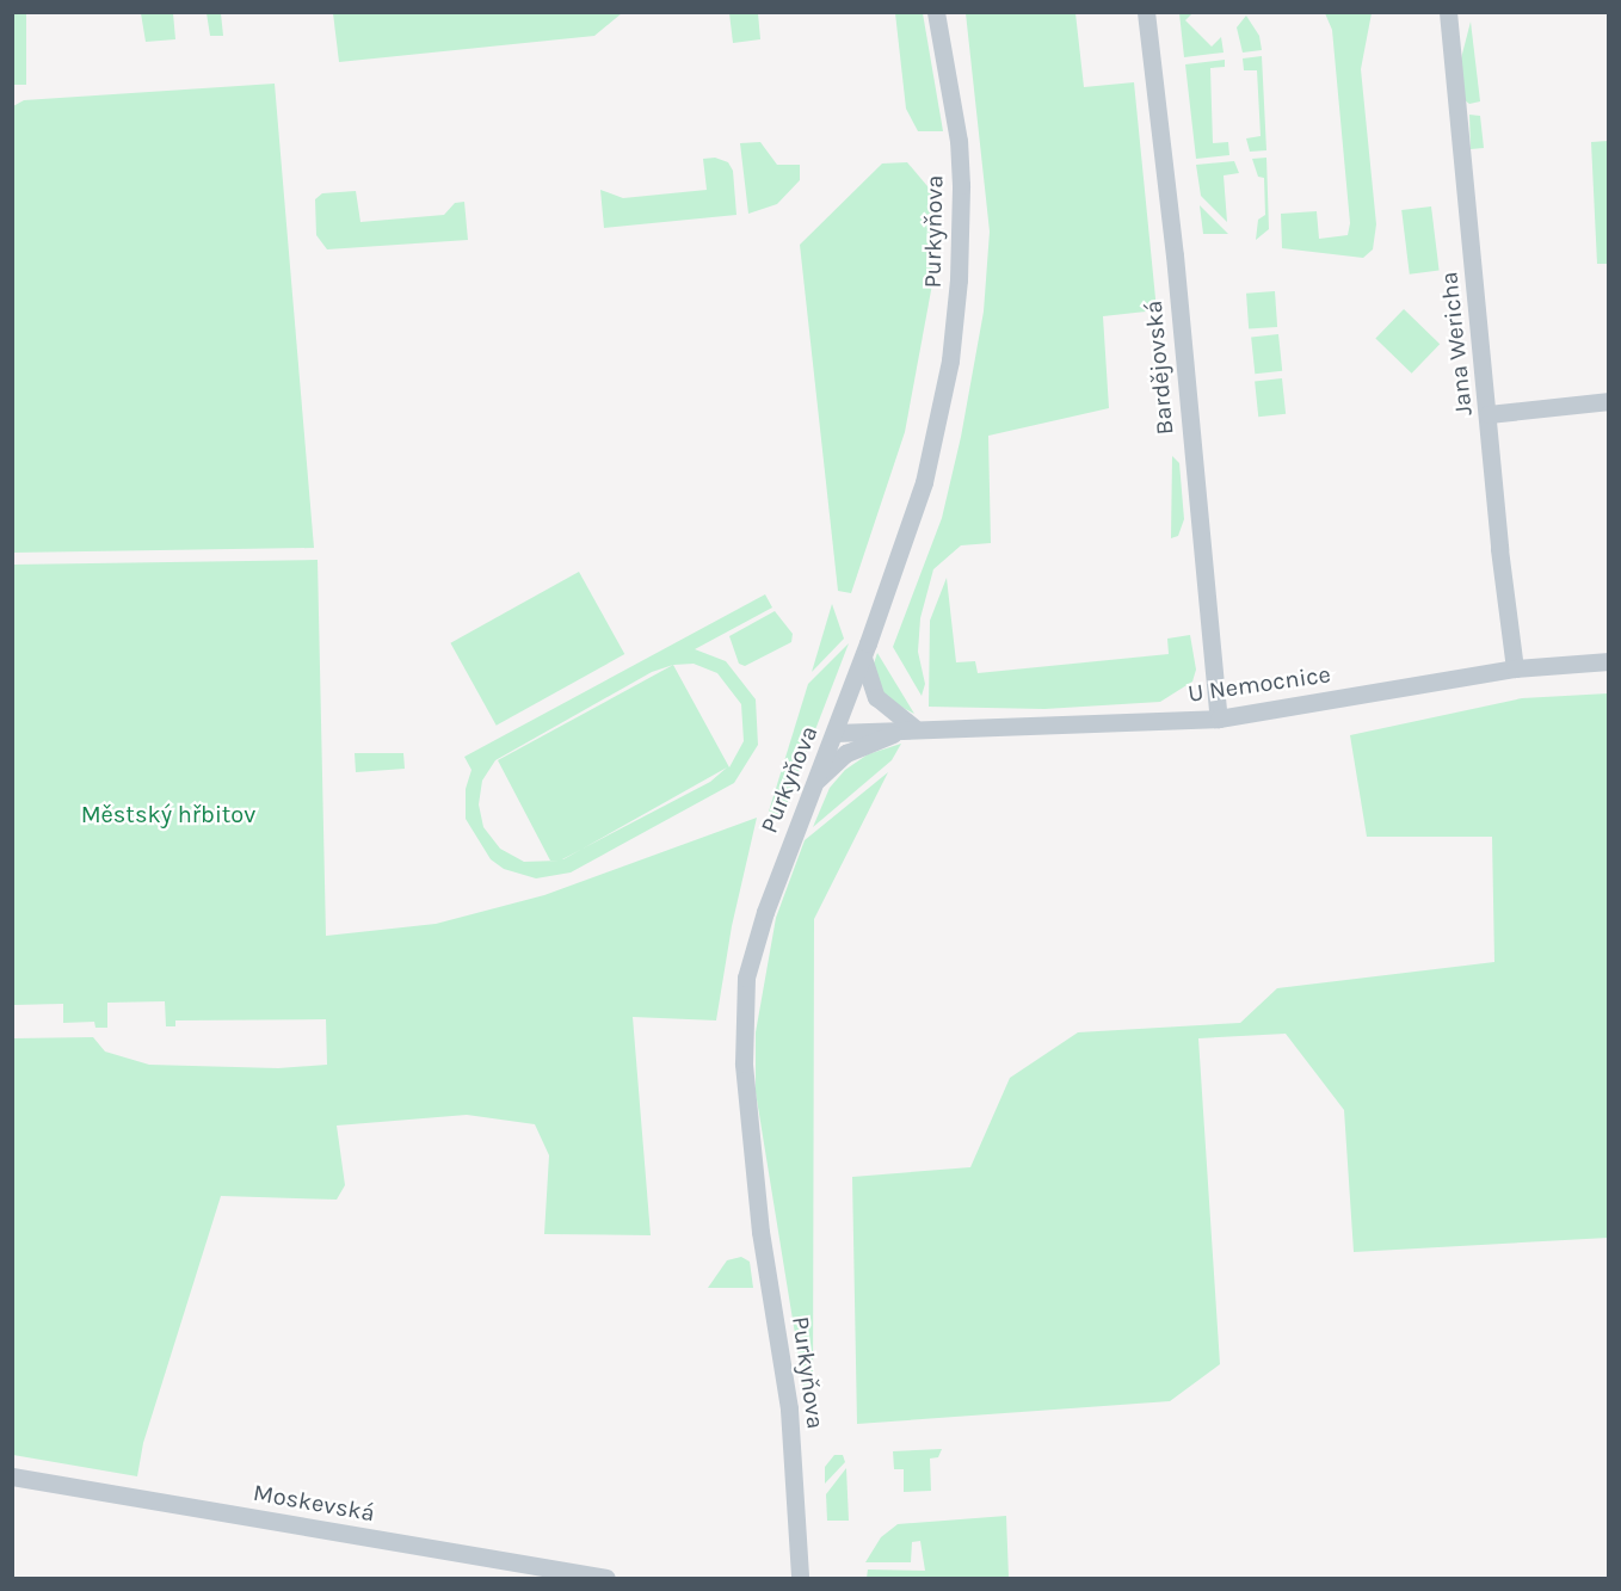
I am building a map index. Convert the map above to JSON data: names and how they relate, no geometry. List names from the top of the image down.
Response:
{
  "streets": {
    "street": [
      "Purkyňova",
      "Jana Wericha",
      "Bardějovská",
      "U Nemocnice",
      "Moskevská"
    ]
  },
  "crossings": [
    ["Purkyňova", "U Nemocnice"],
    ["Jana Wericha", "U Nemocnice"],
    ["Bardějovská", "U Nemocnice"]
  ],
  "parks": ["Městský hřbitov"]
}
